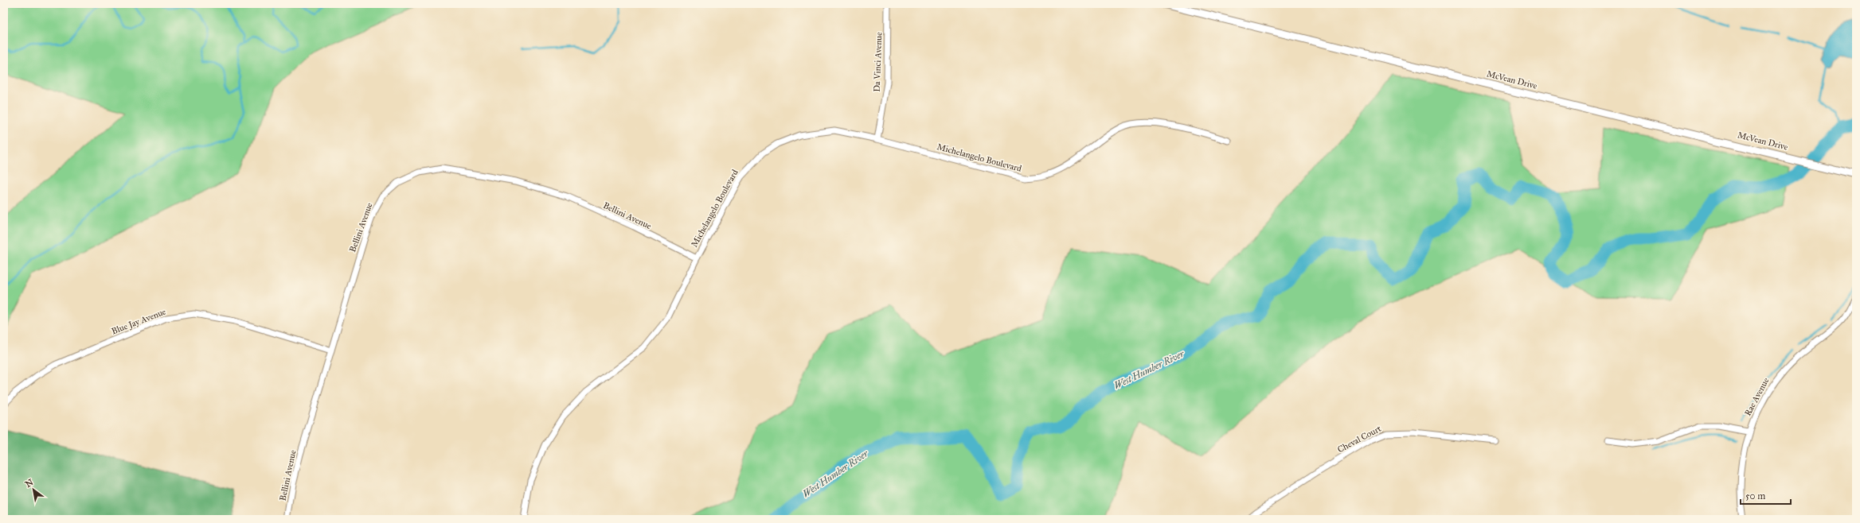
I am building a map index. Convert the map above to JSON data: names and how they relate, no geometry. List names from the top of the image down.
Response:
{
  "streets": {
    "main road": ["McVean Drive"],
    "street": [
      "Da Vinci Avenue",
      "Michelangelo Boulevard",
      "Bellini Avenue",
      "Blue Jay Avenue",
      "Rae Avenue",
      "Cheval Court"
    ]
  },
  "crossings": [
    ["Da Vinci Avenue", "Michelangelo Boulevard"],
    ["Michelangelo Boulevard", "Bellini Avenue"],
    ["Bellini Avenue", "Blue Jay Avenue"]
  ],
  "water": ["West Humber River"],
  "scale_bar": "50 m",
  "north": "top left"
}
